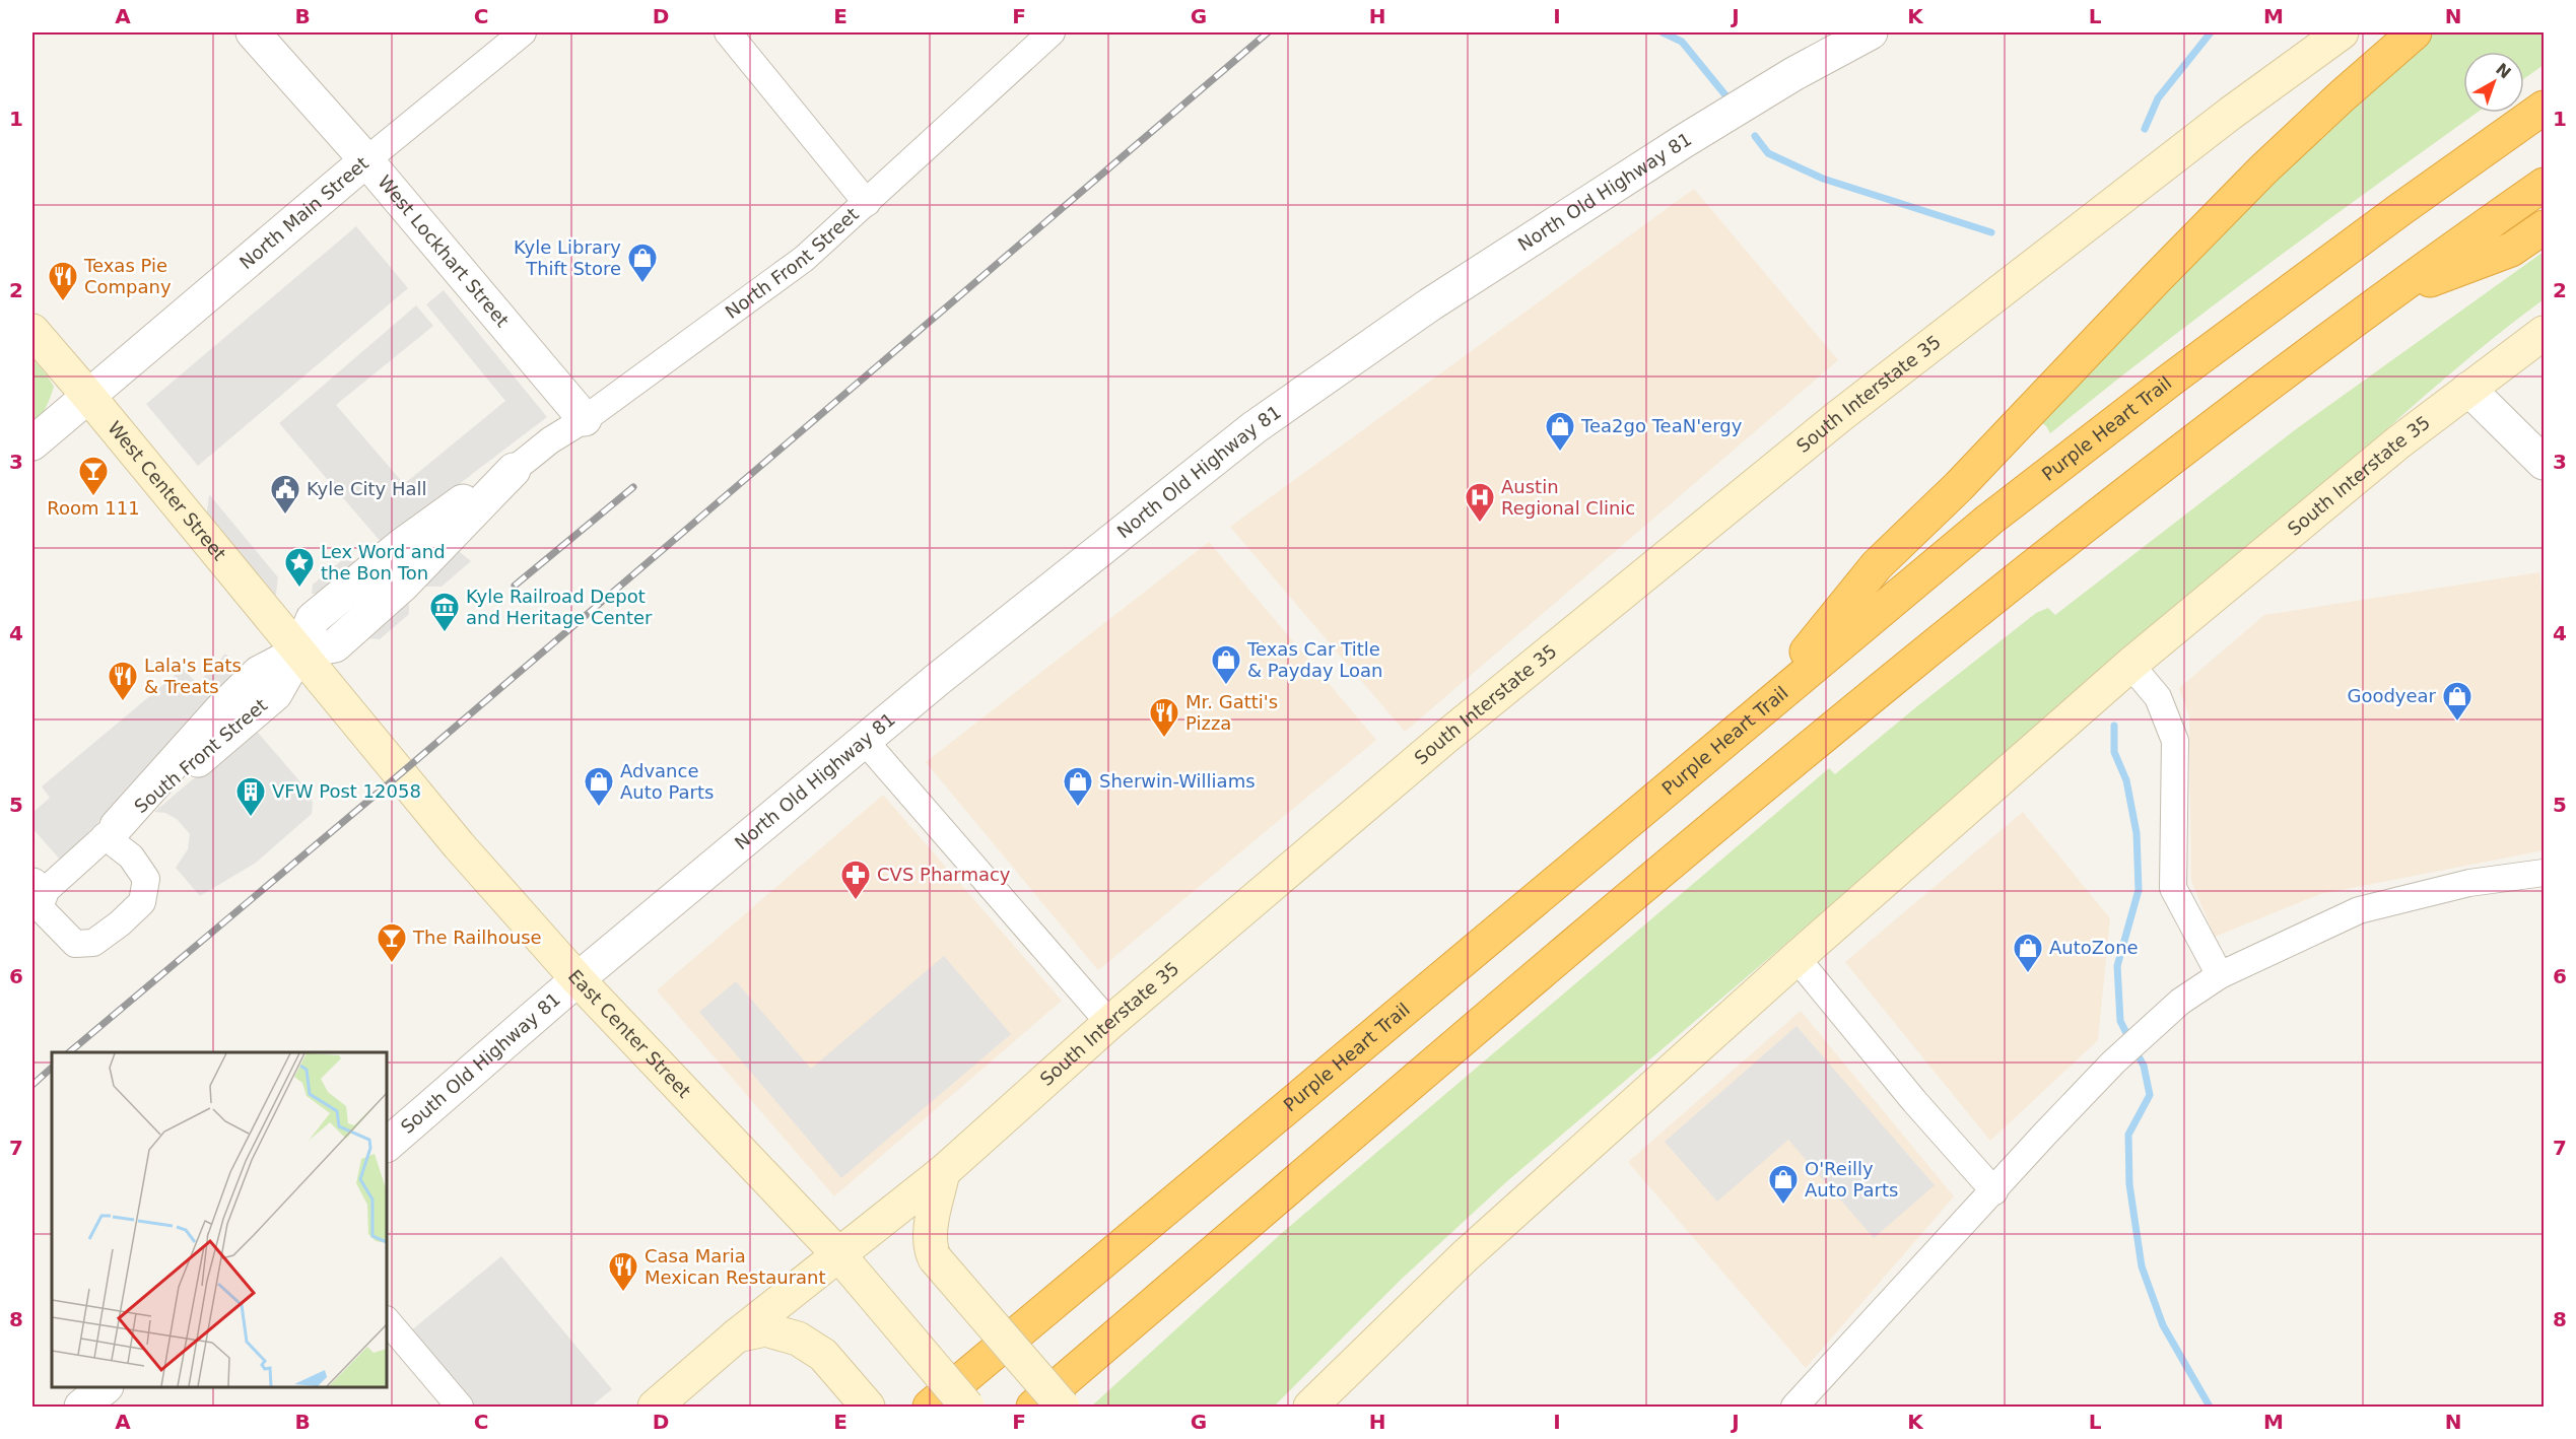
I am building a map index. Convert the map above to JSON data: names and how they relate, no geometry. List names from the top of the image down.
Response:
{
  "streets": {
    "highway": ["Purple Heart Trail"],
    "main road": ["South Interstate 35", "West Center Street", "East Center Street"],
    "street": [
      "North Old Highway 81",
      "North Main Street",
      "West Lockhart Street",
      "North Front Street",
      "South Front Street",
      "South Old Highway 81"
    ]
  },
  "crossings": [
    ["North Old Highway 81", "East Center Street"],
    ["North Old Highway 81", "South Old Highway 81"],
    ["North Main Street", "West Lockhart Street"],
    ["North Main Street", "West Center Street"],
    ["West Lockhart Street", "North Front Street"],
    ["North Front Street", "West Center Street"],
    ["North Front Street", "South Front Street"],
    ["North Front Street", "East Center Street"],
    ["South Interstate 35", "East Center Street"],
    ["West Center Street", "South Front Street"],
    ["West Center Street", "East Center Street"],
    ["South Front Street", "East Center Street"],
    ["East Center Street", "South Old Highway 81"]
  ],
  "places": {
    "shop": [
      "Kyle Library Thift Store",
      "Tea2go TeaN'ergy",
      "Texas Car Title & Payday Loan",
      "Goodyear",
      "Advance Auto Parts",
      "Sherwin-Williams",
      "AutoZone",
      "O'Reilly Auto Parts"
    ],
    "restaurant": [
      "Texas Pie Company",
      "Lala's Eats & Treats",
      "Mr. Gatti's Pizza",
      "Casa Maria Mexican Restaurant"
    ],
    "bar": ["Room 111", "The Railhouse"],
    "public building": ["Kyle City Hall"],
    "hospital": ["Austin Regional Clinic"],
    "place": ["Lex Word and the Bon Ton"],
    "museum": ["Kyle Railroad Depot and Heritage Center"],
    "building": ["VFW Post 12058"],
    "pharmacy": ["CVS Pharmacy"]
  },
  "north": "top right",
  "grid": {
    "columns": [
      "A",
      "B",
      "C",
      "D",
      "E",
      "F",
      "G",
      "H",
      "I",
      "J",
      "K",
      "L",
      "M",
      "N"
    ],
    "rows": [
      "1",
      "2",
      "3",
      "4",
      "5",
      "6",
      "7",
      "8"
    ]
  }
}
